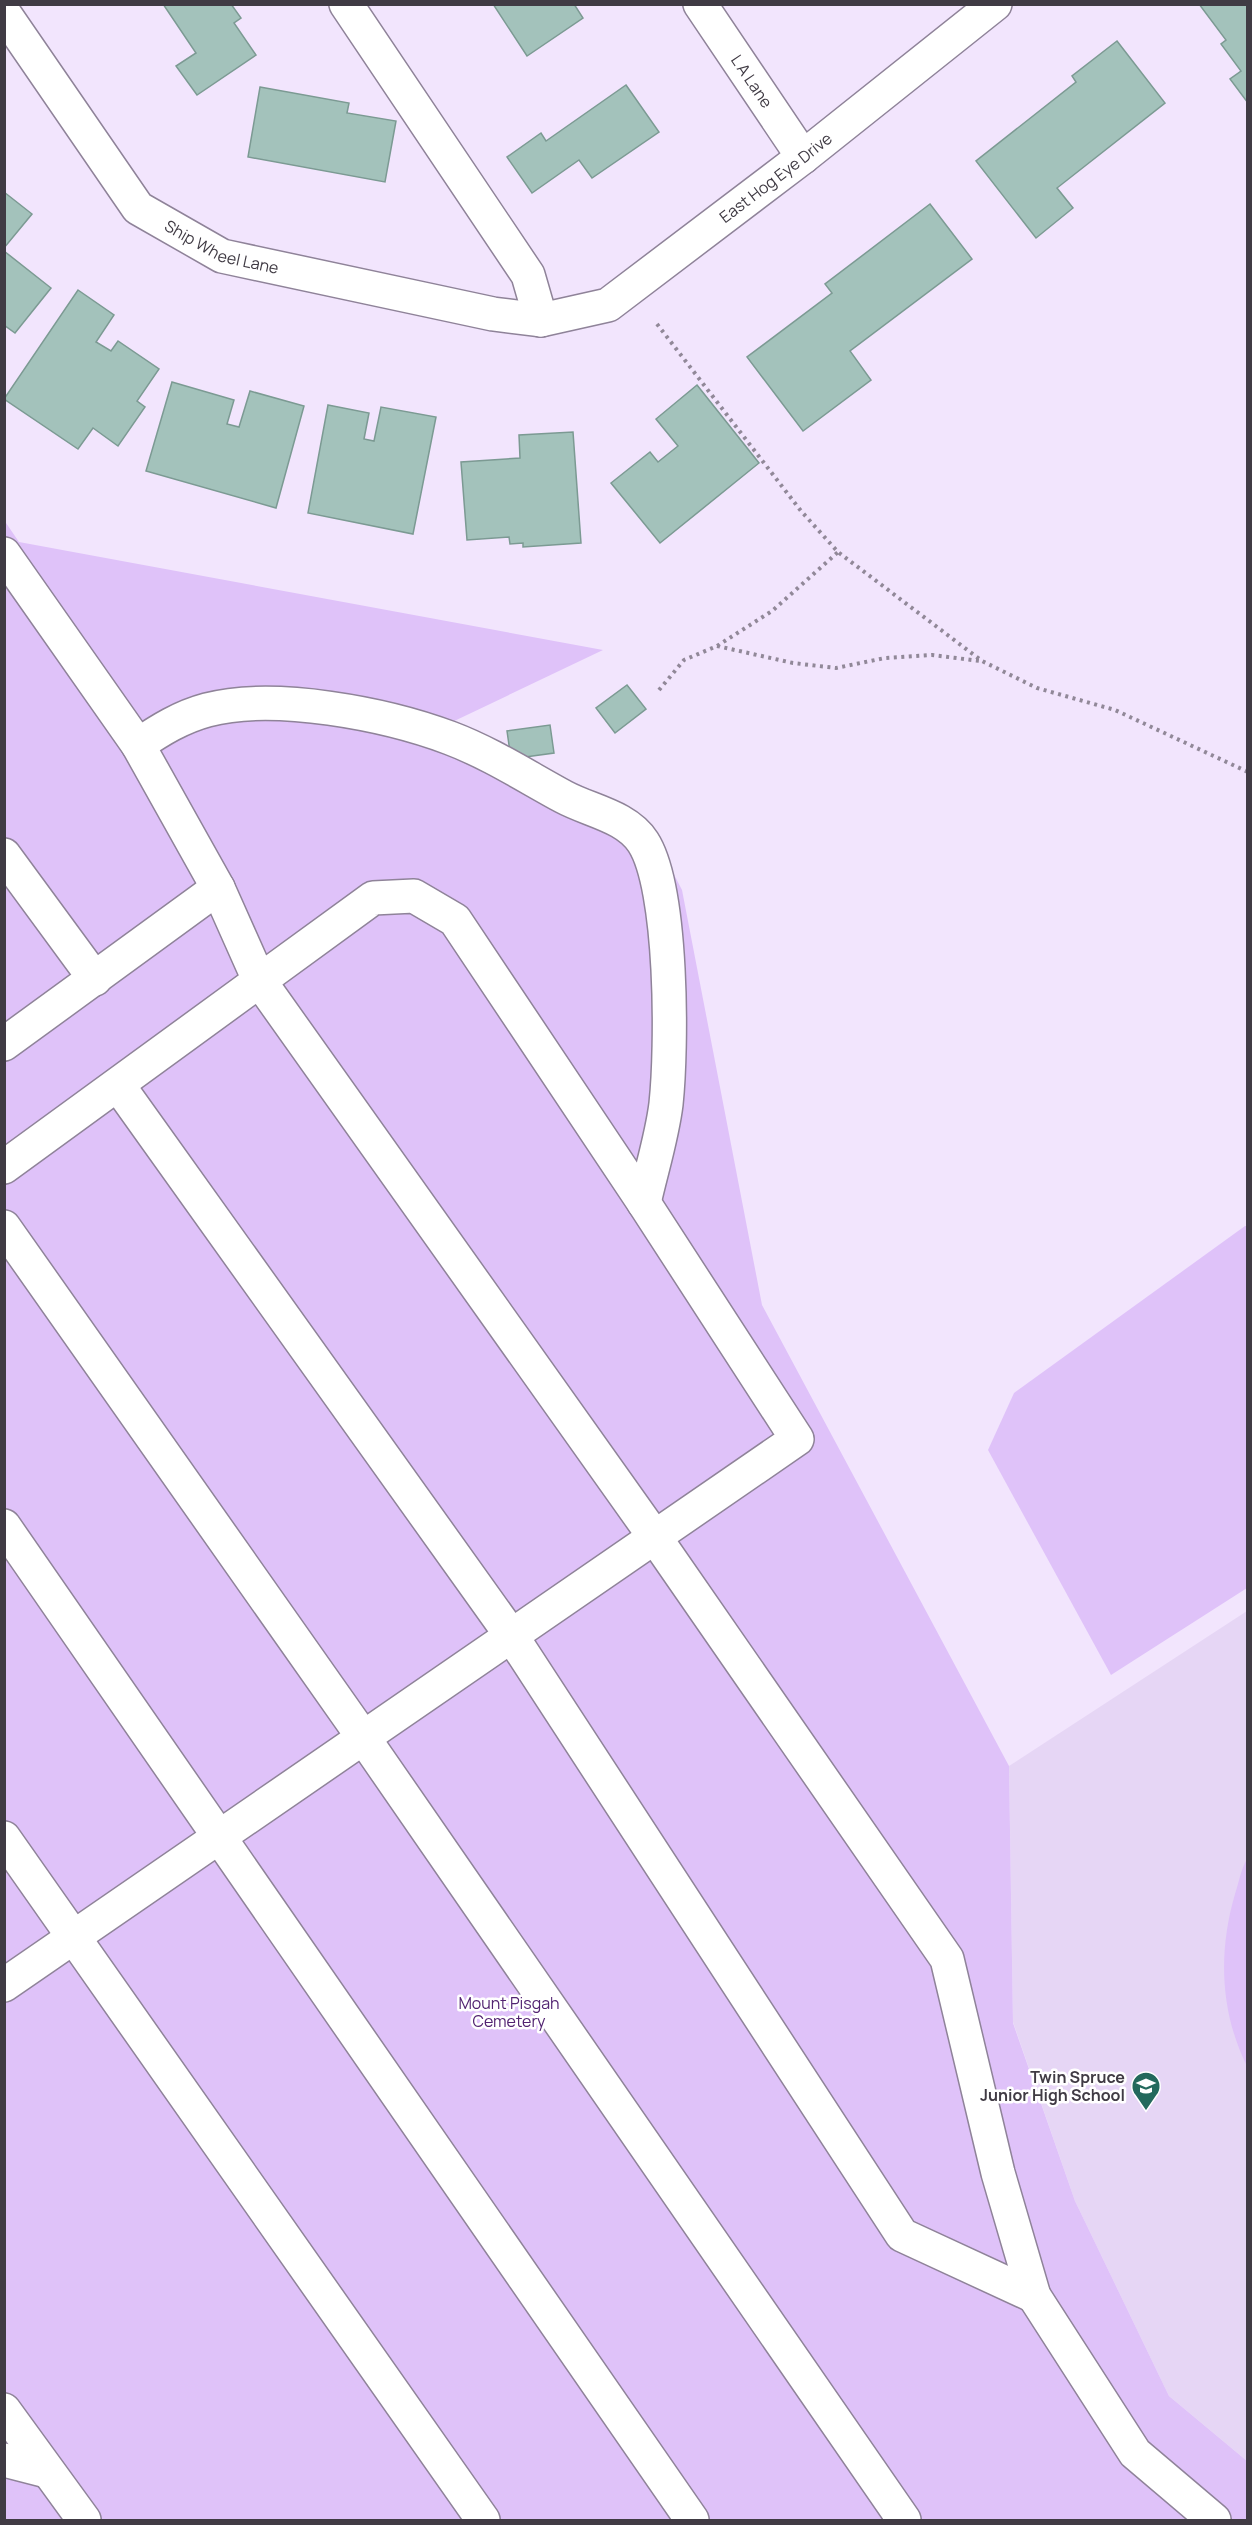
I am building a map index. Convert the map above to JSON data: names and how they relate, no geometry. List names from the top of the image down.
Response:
{
  "streets": {
    "street": ["L A Lane", "East Hog Eye Drive", "Ship Wheel Lane"]
  },
  "crossings": [
    ["L A Lane", "East Hog Eye Drive"],
    ["East Hog Eye Drive", "Ship Wheel Lane"]
  ],
  "parks": ["Mount Pisgah Cemetery"],
  "places": {
    "school or university": ["Twin Spruce Junior High School"]
  }
}
